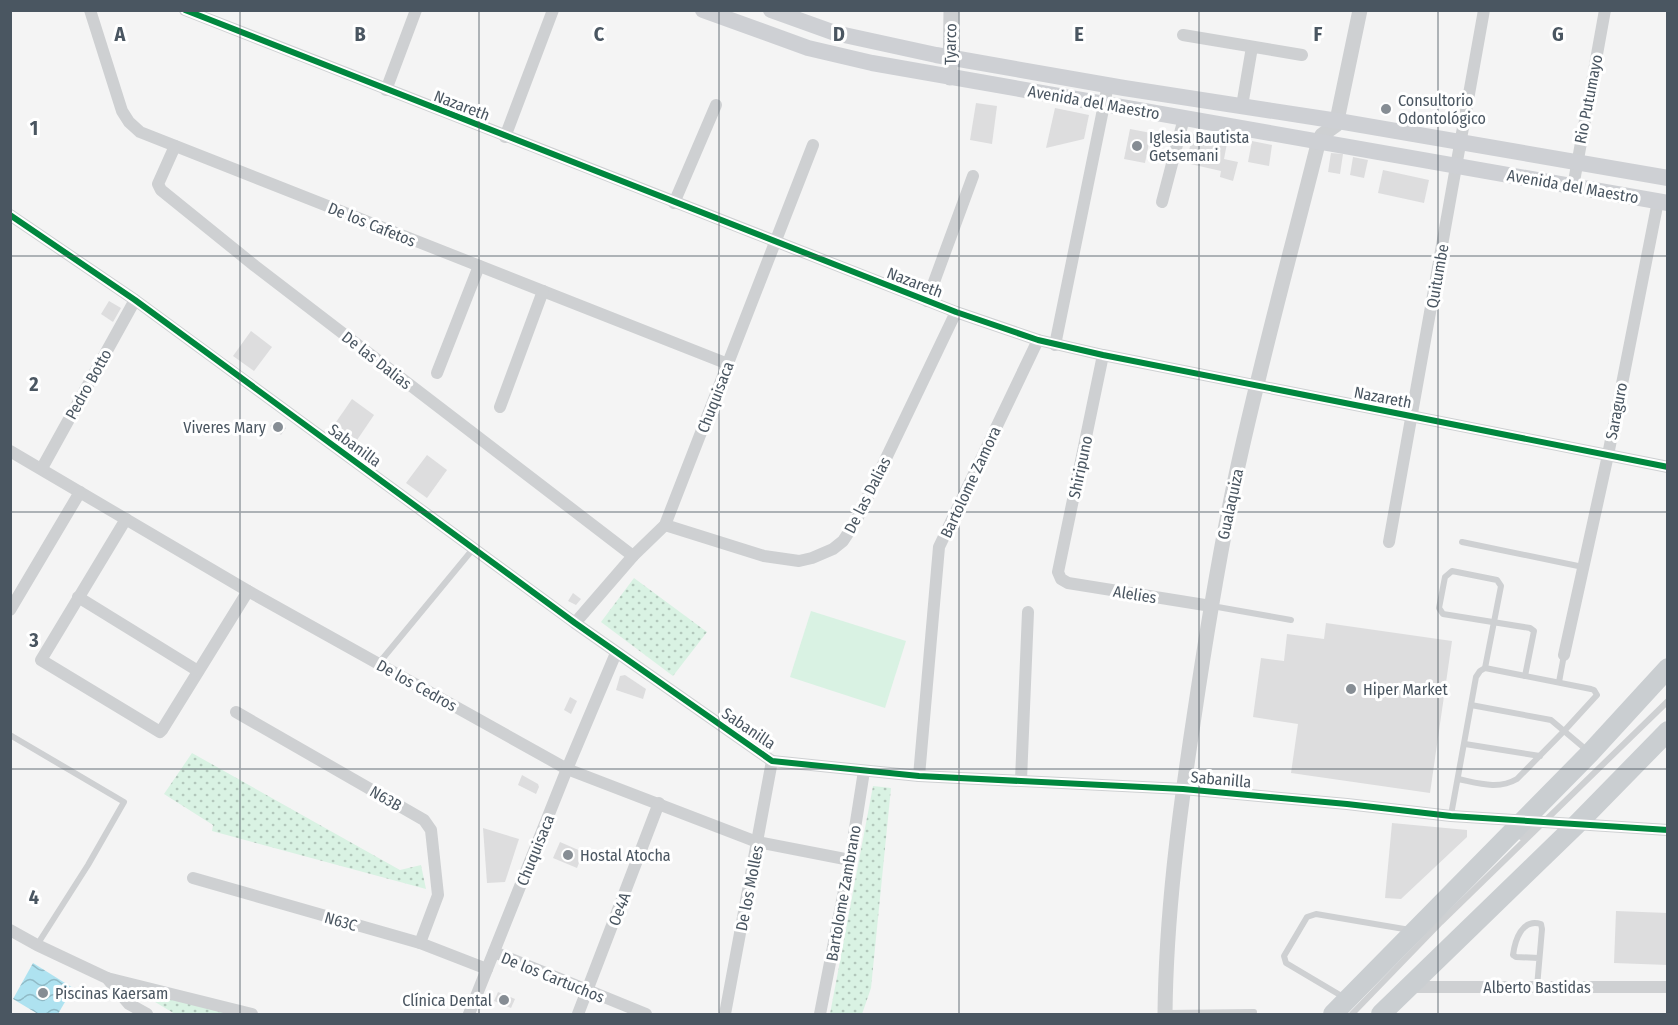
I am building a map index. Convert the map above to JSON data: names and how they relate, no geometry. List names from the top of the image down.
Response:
{
  "streets": {
    "main road": ["Avenida del Maestro"],
    "street": [
      "Tyarco",
      "Rio Putumayo",
      "Nazareth",
      "De los Cafetos",
      "Quitumbe",
      "De las Dalias",
      "Pedro Botto",
      "Chuquisaca",
      "Saraguro",
      "Sabanilla",
      "Shiripuno",
      "Bartolome Zamora",
      "Gualaquiza",
      "Alelies",
      "De los Cedros",
      "N63B",
      "De los Molles",
      "Bartolome Zambrano",
      "Oe4A",
      "N63C",
      "De los Cartuchos",
      "Alberto Bastidas"
    ]
  },
  "crossings": [
    ["Tyarco", "Avenida del Maestro"],
    ["Rio Putumayo", "Avenida del Maestro"],
    ["Avenida del Maestro", "Quitumbe"],
    ["Avenida del Maestro", "Saraguro"],
    ["Avenida del Maestro", "Gualaquiza"],
    ["Nazareth", "Quitumbe"],
    ["Nazareth", "De las Dalias"],
    ["Nazareth", "Chuquisaca"],
    ["Nazareth", "Saraguro"],
    ["Nazareth", "Shiripuno"],
    ["Nazareth", "Bartolome Zamora"],
    ["Nazareth", "Gualaquiza"],
    ["De los Cafetos", "De las Dalias"],
    ["De los Cafetos", "Chuquisaca"],
    ["De las Dalias", "Chuquisaca"],
    ["Pedro Botto", "Sabanilla"],
    ["Pedro Botto", "De los Cedros"],
    ["Chuquisaca", "Sabanilla"],
    ["Chuquisaca", "De los Cedros"],
    ["Chuquisaca", "N63C"],
    ["Chuquisaca", "De los Cartuchos"],
    ["Sabanilla", "Bartolome Zamora"],
    ["Sabanilla", "Gualaquiza"],
    ["Sabanilla", "De los Molles"],
    ["Sabanilla", "Bartolome Zambrano"],
    ["Shiripuno", "Alelies"],
    ["Gualaquiza", "Alelies"],
    ["De los Cedros", "De los Molles"],
    ["De los Cedros", "Bartolome Zambrano"],
    ["De los Cedros", "Oe4A"],
    ["N63B", "N63C"],
    ["Oe4A", "De los Cartuchos"]
  ],
  "places": [
    "Consultorio Odontológico",
    "Iglesia Bautista Getsemani",
    "Viveres Mary",
    "Hiper Market",
    "Hostal Atocha",
    "Piscinas Kaersam",
    "Clínica Dental"
  ],
  "grid": {
    "columns": [
      "A",
      "B",
      "C",
      "D",
      "E",
      "F",
      "G"
    ],
    "rows": [
      "1",
      "2",
      "3",
      "4"
    ]
  }
}
